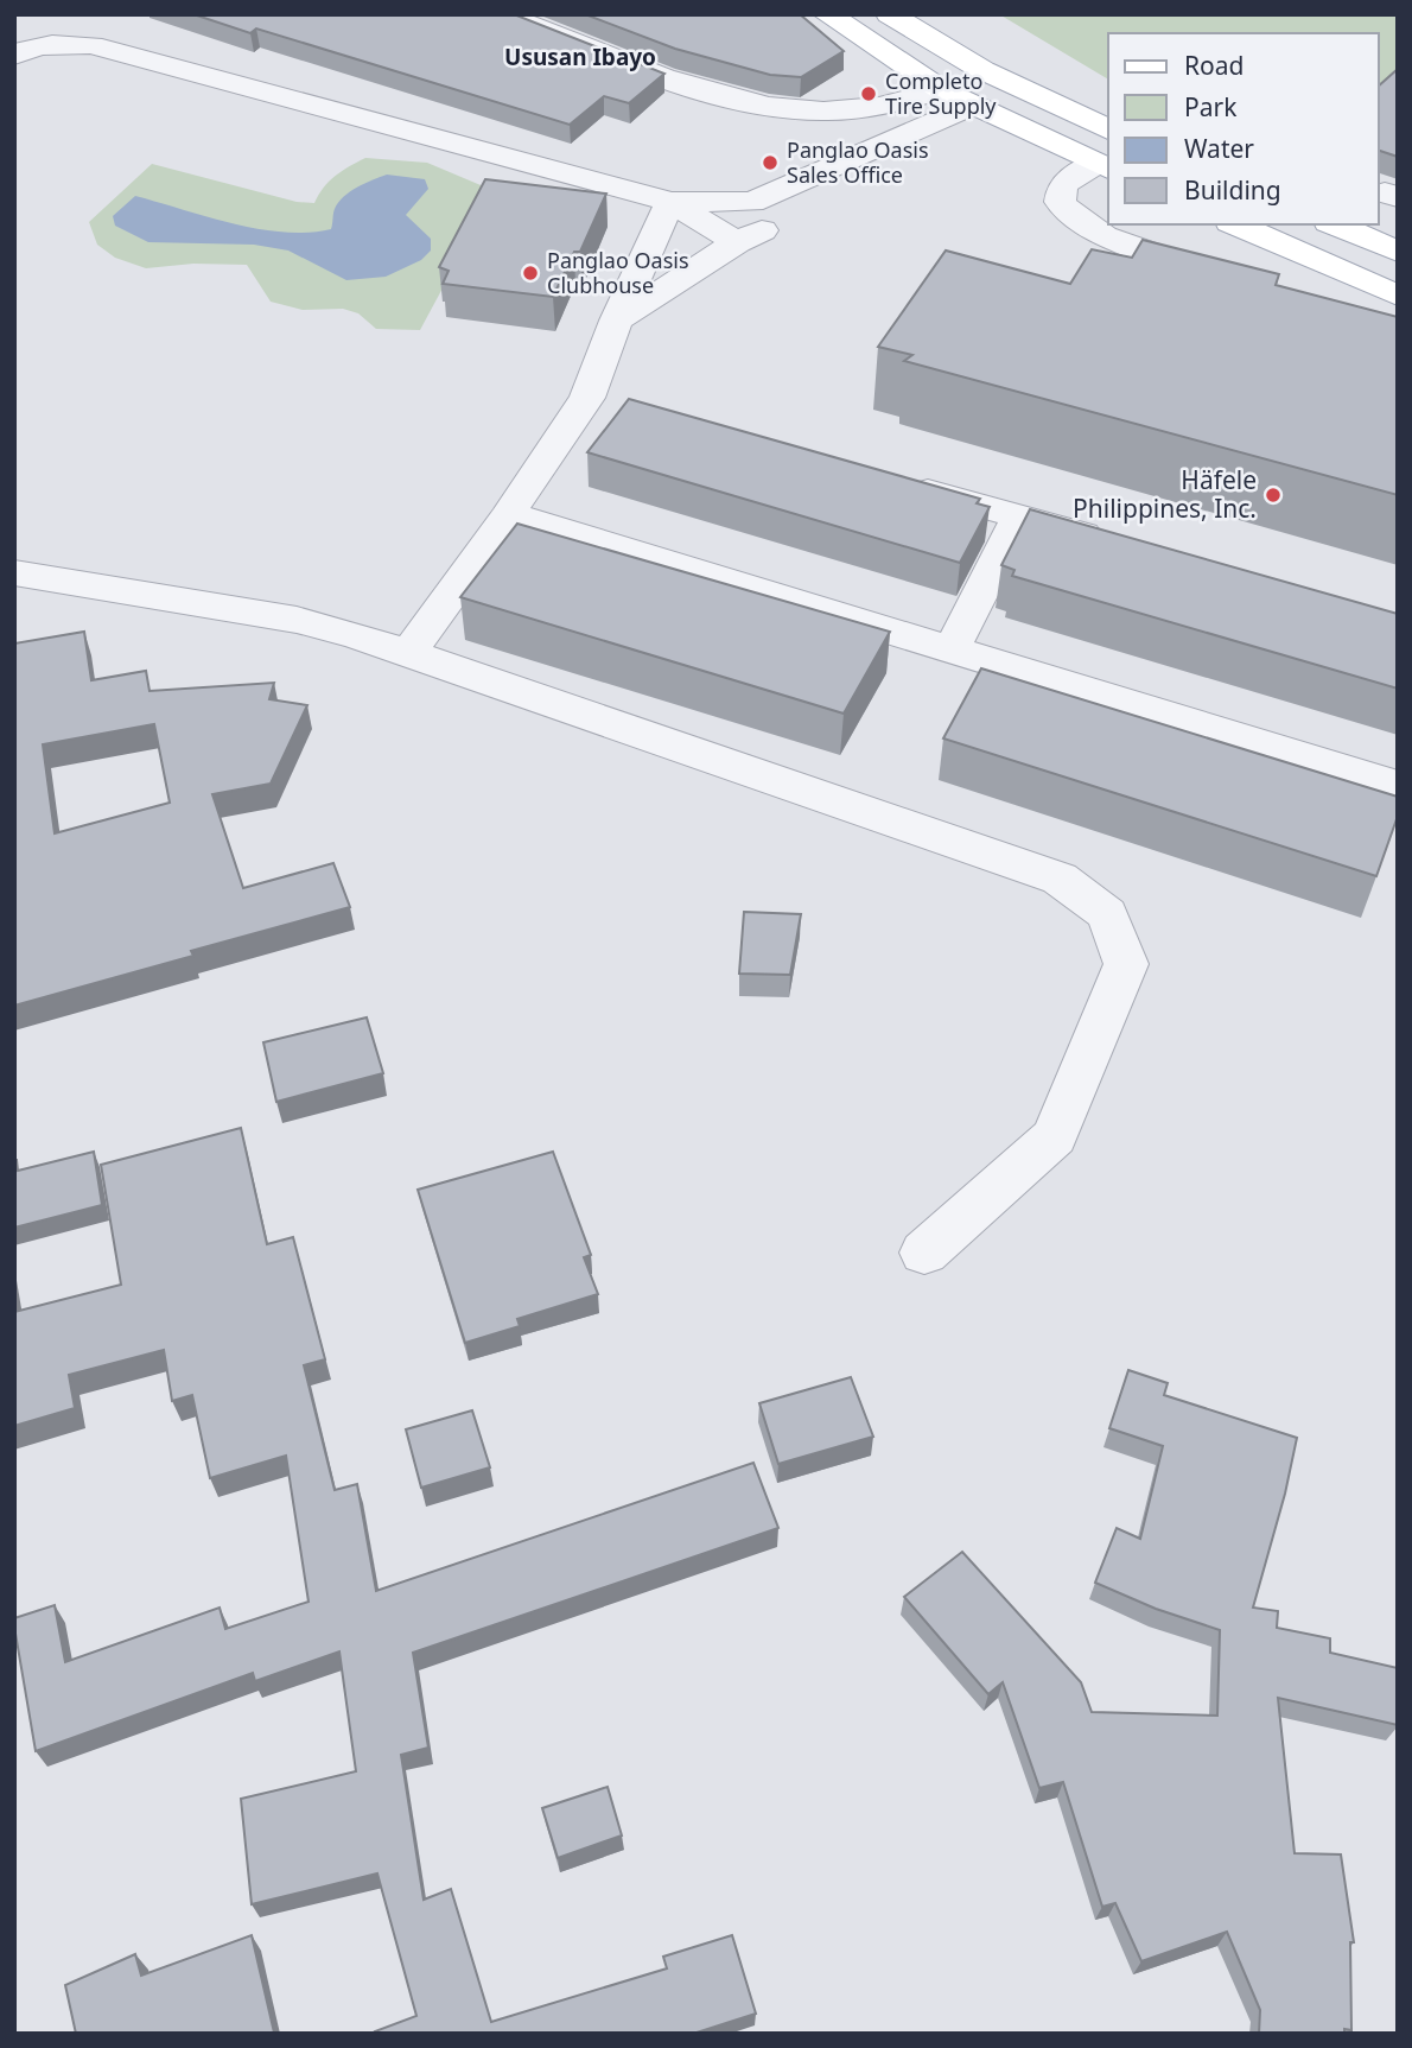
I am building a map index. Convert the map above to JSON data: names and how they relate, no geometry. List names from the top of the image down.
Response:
{
  "districts": ["Ususan Ibayo"],
  "places": [
    "Completo Tire Supply",
    "Panglao Oasis Sales Office",
    "Panglao Oasis Clubhouse",
    "Häfele Philippines, Inc."
  ],
  "legend": [
    "Road",
    "Park",
    "Water",
    "Building"
  ]
}
